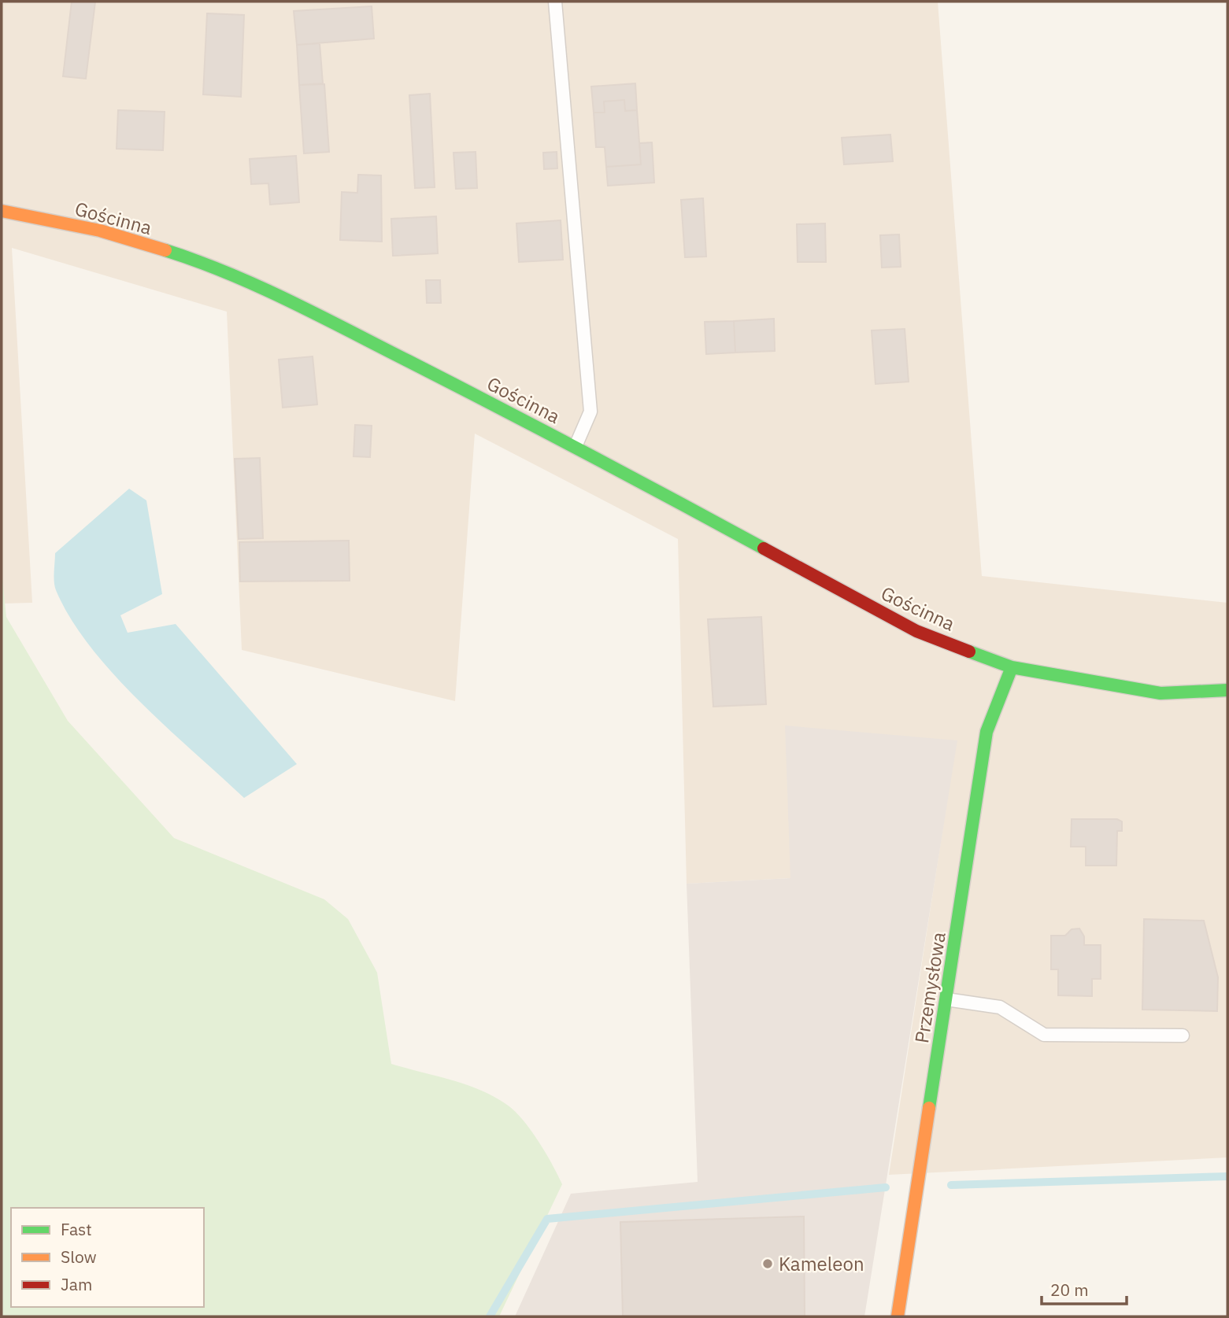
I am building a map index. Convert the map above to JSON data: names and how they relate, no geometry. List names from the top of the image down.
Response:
{
  "streets": {
    "street": ["Gościnna", "Przemysłowa"]
  },
  "crossings": [
    ["Gościnna", "Przemysłowa"]
  ],
  "places": ["Kameleon"],
  "legend": ["Fast", "Slow", "Jam"],
  "scale_bar": "20 m"
}
